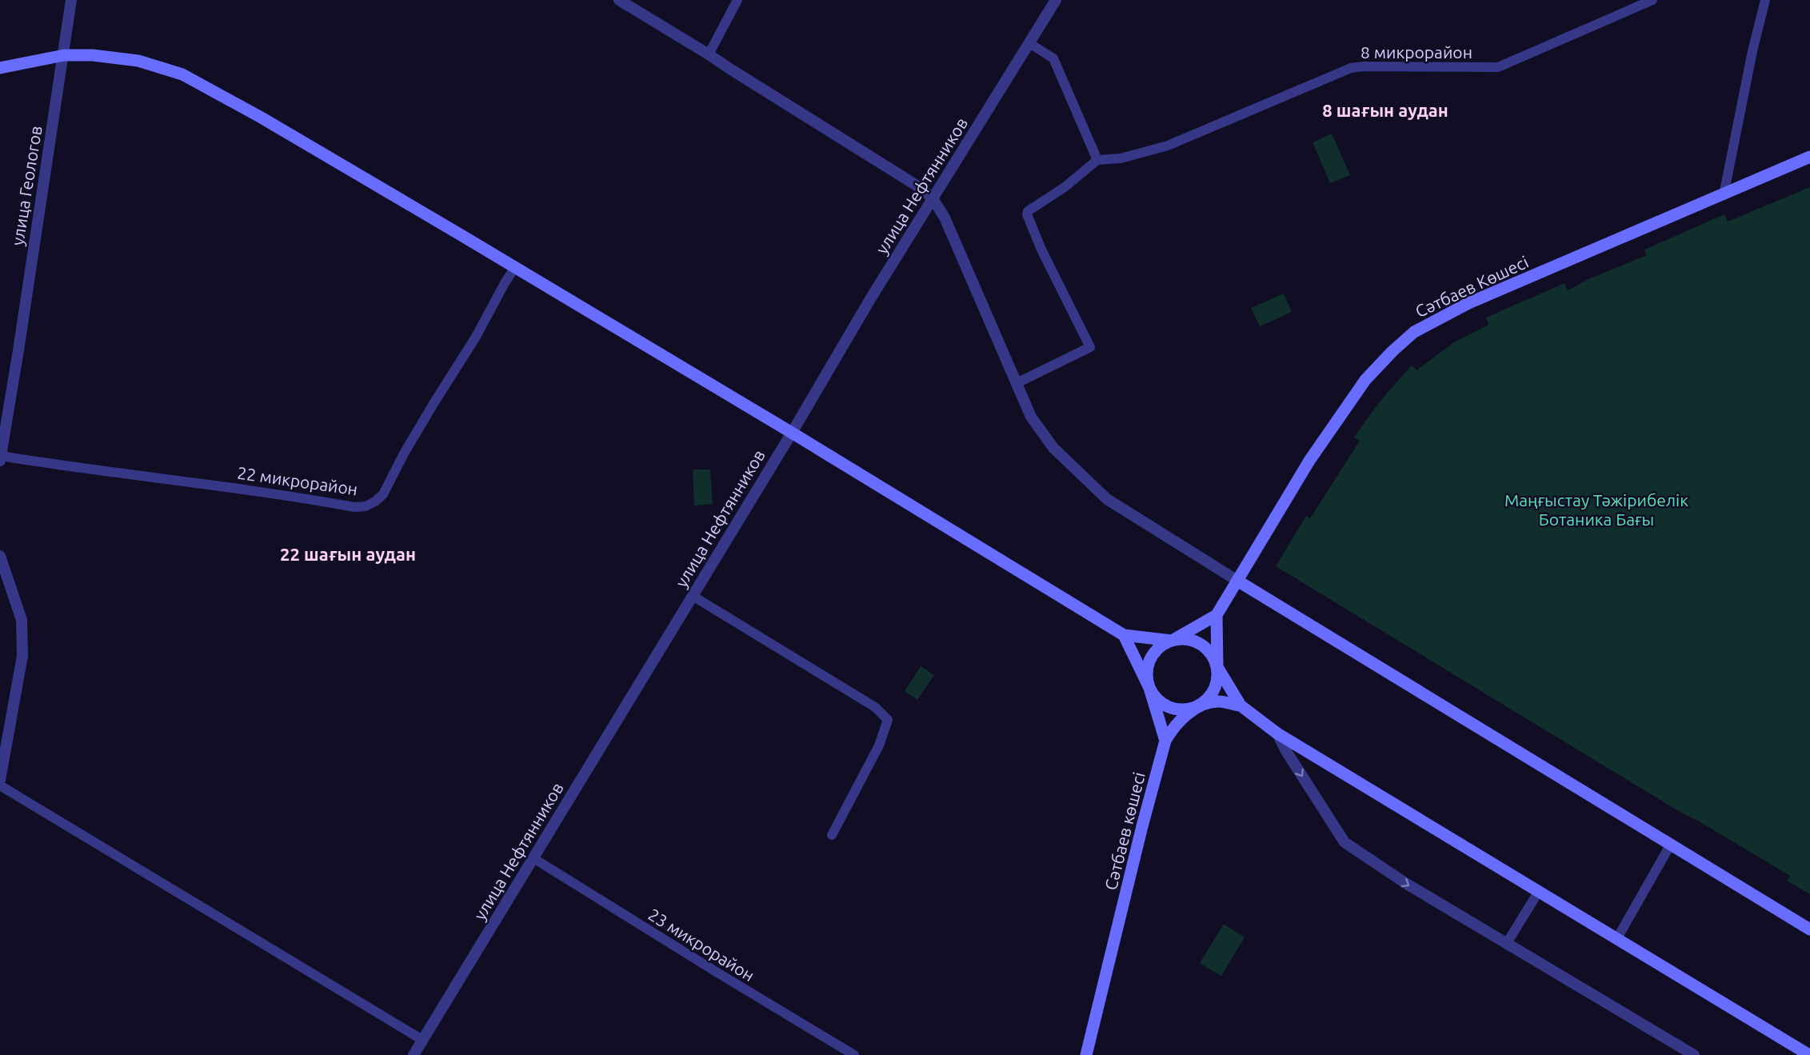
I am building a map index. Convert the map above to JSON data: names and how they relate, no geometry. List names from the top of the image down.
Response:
{
  "streets": {
    "main road": ["Сәтбаев Көшесі", "Сәтбаев көшесі"],
    "street": [
      "8 микрорайон",
      "улица Геологов",
      "улица Нефтянников",
      "22 микрорайон",
      "23 микрорайон"
    ]
  },
  "crossings": [
    ["улица Геологов", "22 микрорайон"],
    ["улица Нефтянников", "23 микрорайон"],
    ["Сәтбаев Көшесі", "Сәтбаев көшесі"]
  ],
  "districts": ["8 шағын аудан", "22 шағын аудан"],
  "parks": ["Маңғыстау Тәжірибелік Ботаника Бағы"]
}
